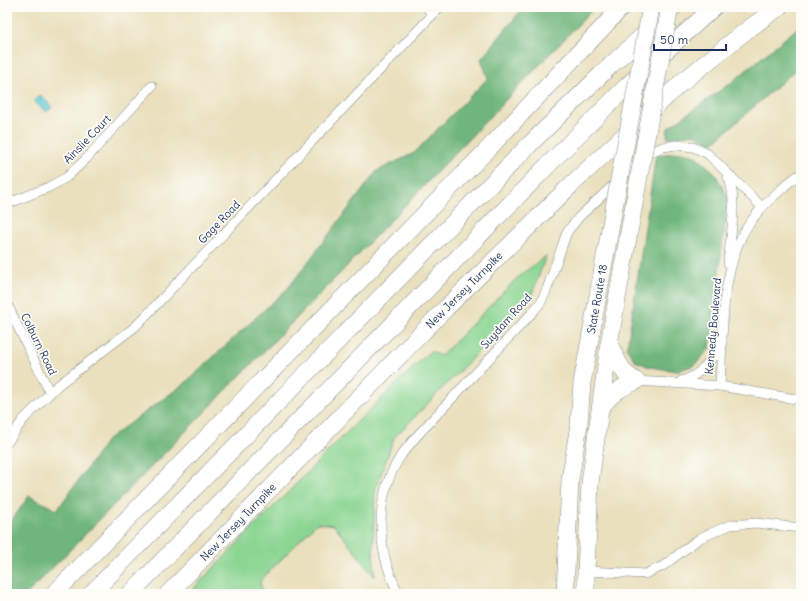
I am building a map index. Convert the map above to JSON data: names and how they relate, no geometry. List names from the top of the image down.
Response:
{
  "streets": {
    "highway": ["New Jersey Turnpike", "State Route 18"],
    "street": [
      "Ainslie Court",
      "Gage Road",
      "Suydam Road",
      "Kennedy Boulevard",
      "Colburn Road"
    ]
  },
  "crossings": [
    ["Gage Road", "Colburn Road"],
    ["Suydam Road", "Kennedy Boulevard"]
  ],
  "scale_bar": "50 m"
}
